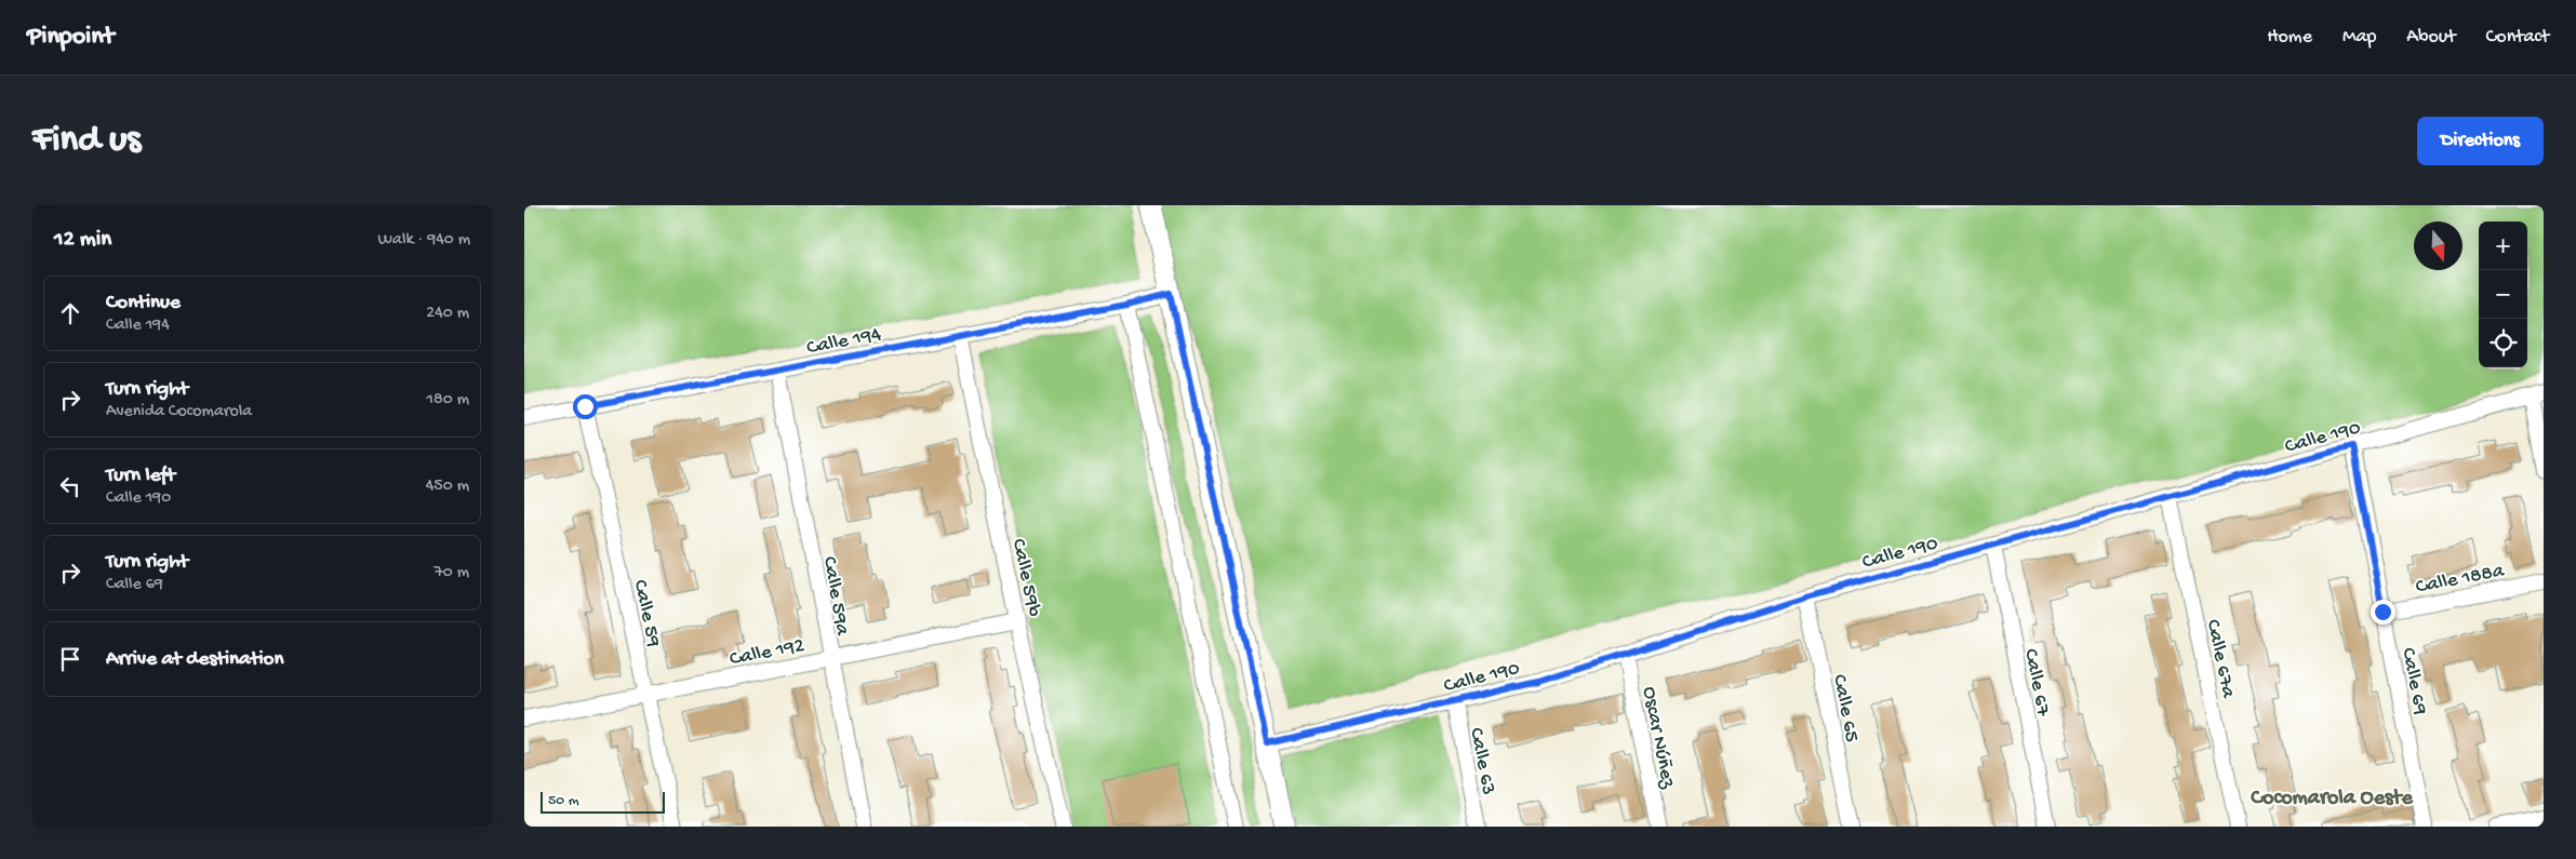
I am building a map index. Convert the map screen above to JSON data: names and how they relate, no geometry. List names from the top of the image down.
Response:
{
  "streets": {
    "street": [
      "Calle 194",
      "Calle 190",
      "Calle 188a",
      "Calle 59b",
      "Calle 59a",
      "Calle 59",
      "Calle 192",
      "Calle 67a",
      "Calle 69",
      "Calle 67",
      "Calle 65",
      "Oscar Núñez",
      "Calle 63"
    ]
  },
  "crossings": [
    ["Calle 194", "Calle 59b"],
    ["Calle 194", "Calle 59a"],
    ["Calle 194", "Calle 59"],
    ["Calle 190", "Calle 67a"],
    ["Calle 190", "Calle 69"],
    ["Calle 190", "Calle 67"],
    ["Calle 190", "Calle 65"],
    ["Calle 190", "Oscar Núñez"],
    ["Calle 190", "Calle 63"],
    ["Calle 188a", "Calle 69"],
    ["Calle 59b", "Calle 192"],
    ["Calle 59a", "Calle 192"],
    ["Calle 59", "Calle 192"]
  ],
  "districts": ["Cocomarola Oeste"],
  "scale_bar": "50 m",
  "north": "bottom",
  "page": {
    "header": "Pinpoint",
    "nav": [
      "Home",
      "Map",
      "About",
      "Contact"
    ],
    "buttons": "Directions",
    "title": "Find us",
    "heading": ["12 min", "Walk · 940 m"],
    "map_buttons": ["+", "−"],
    "list": [
      ["Continue", "Calle 194", "240 m"],
      ["Turn right", "Avenida Cocomarola", "180 m"],
      ["Turn left", "Calle 190", "450 m"],
      ["Turn right", "Calle 69", "70 m"],
      "Arrive at destination"
    ],
    "scale": "50 m"
  }
}
